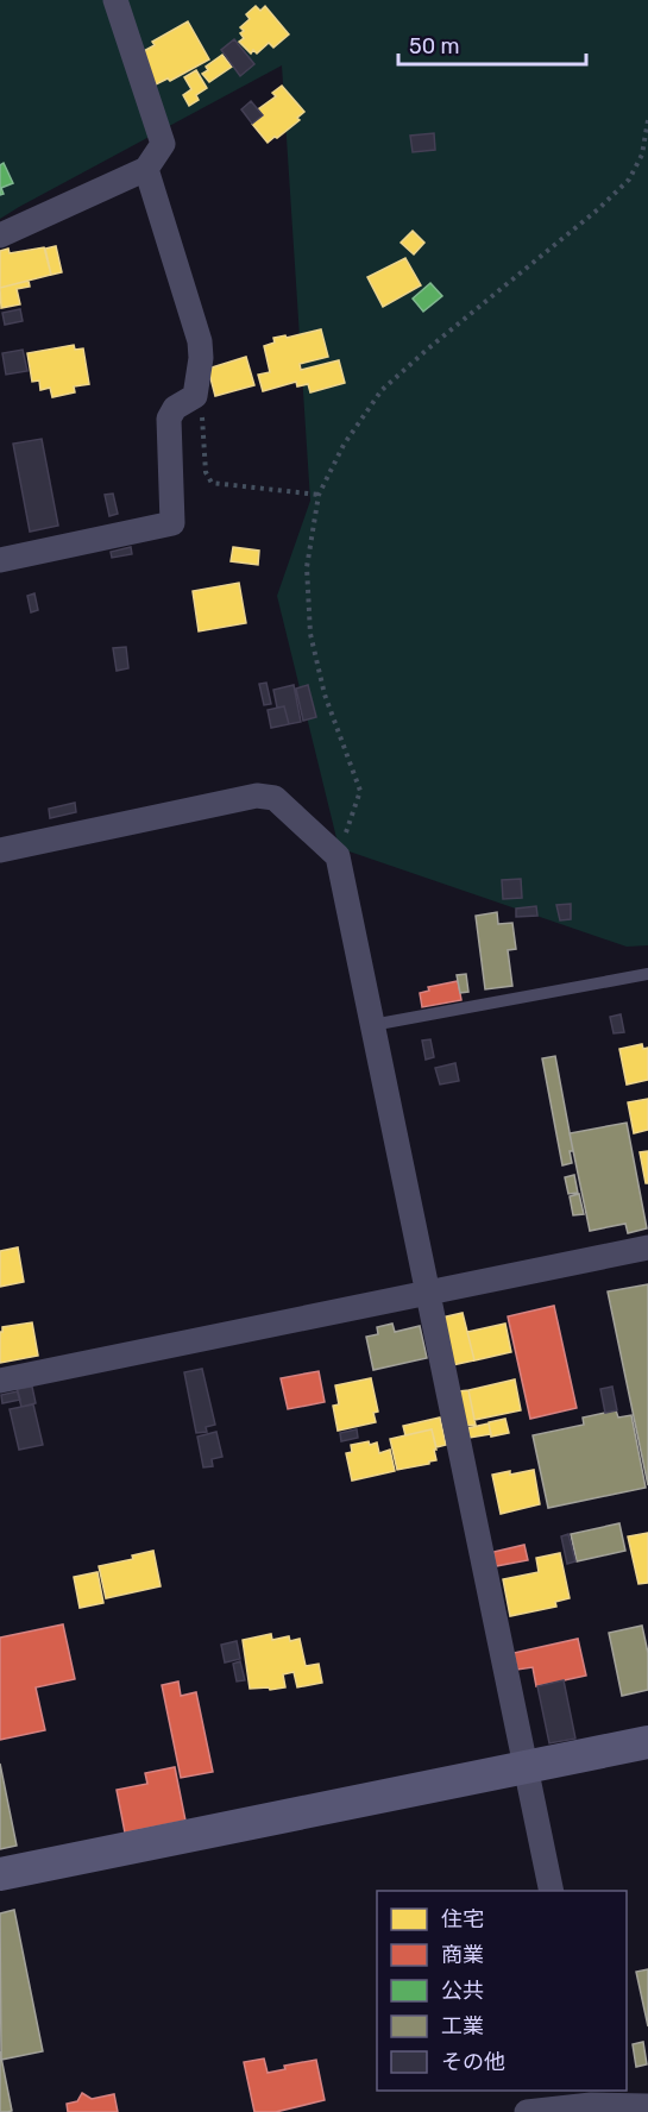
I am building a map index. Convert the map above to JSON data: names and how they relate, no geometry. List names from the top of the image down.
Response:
{
  "legend": [
    "住宅",
    "商業",
    "公共",
    "工業",
    "その他"
  ],
  "scale_bar": "50 m"
}
